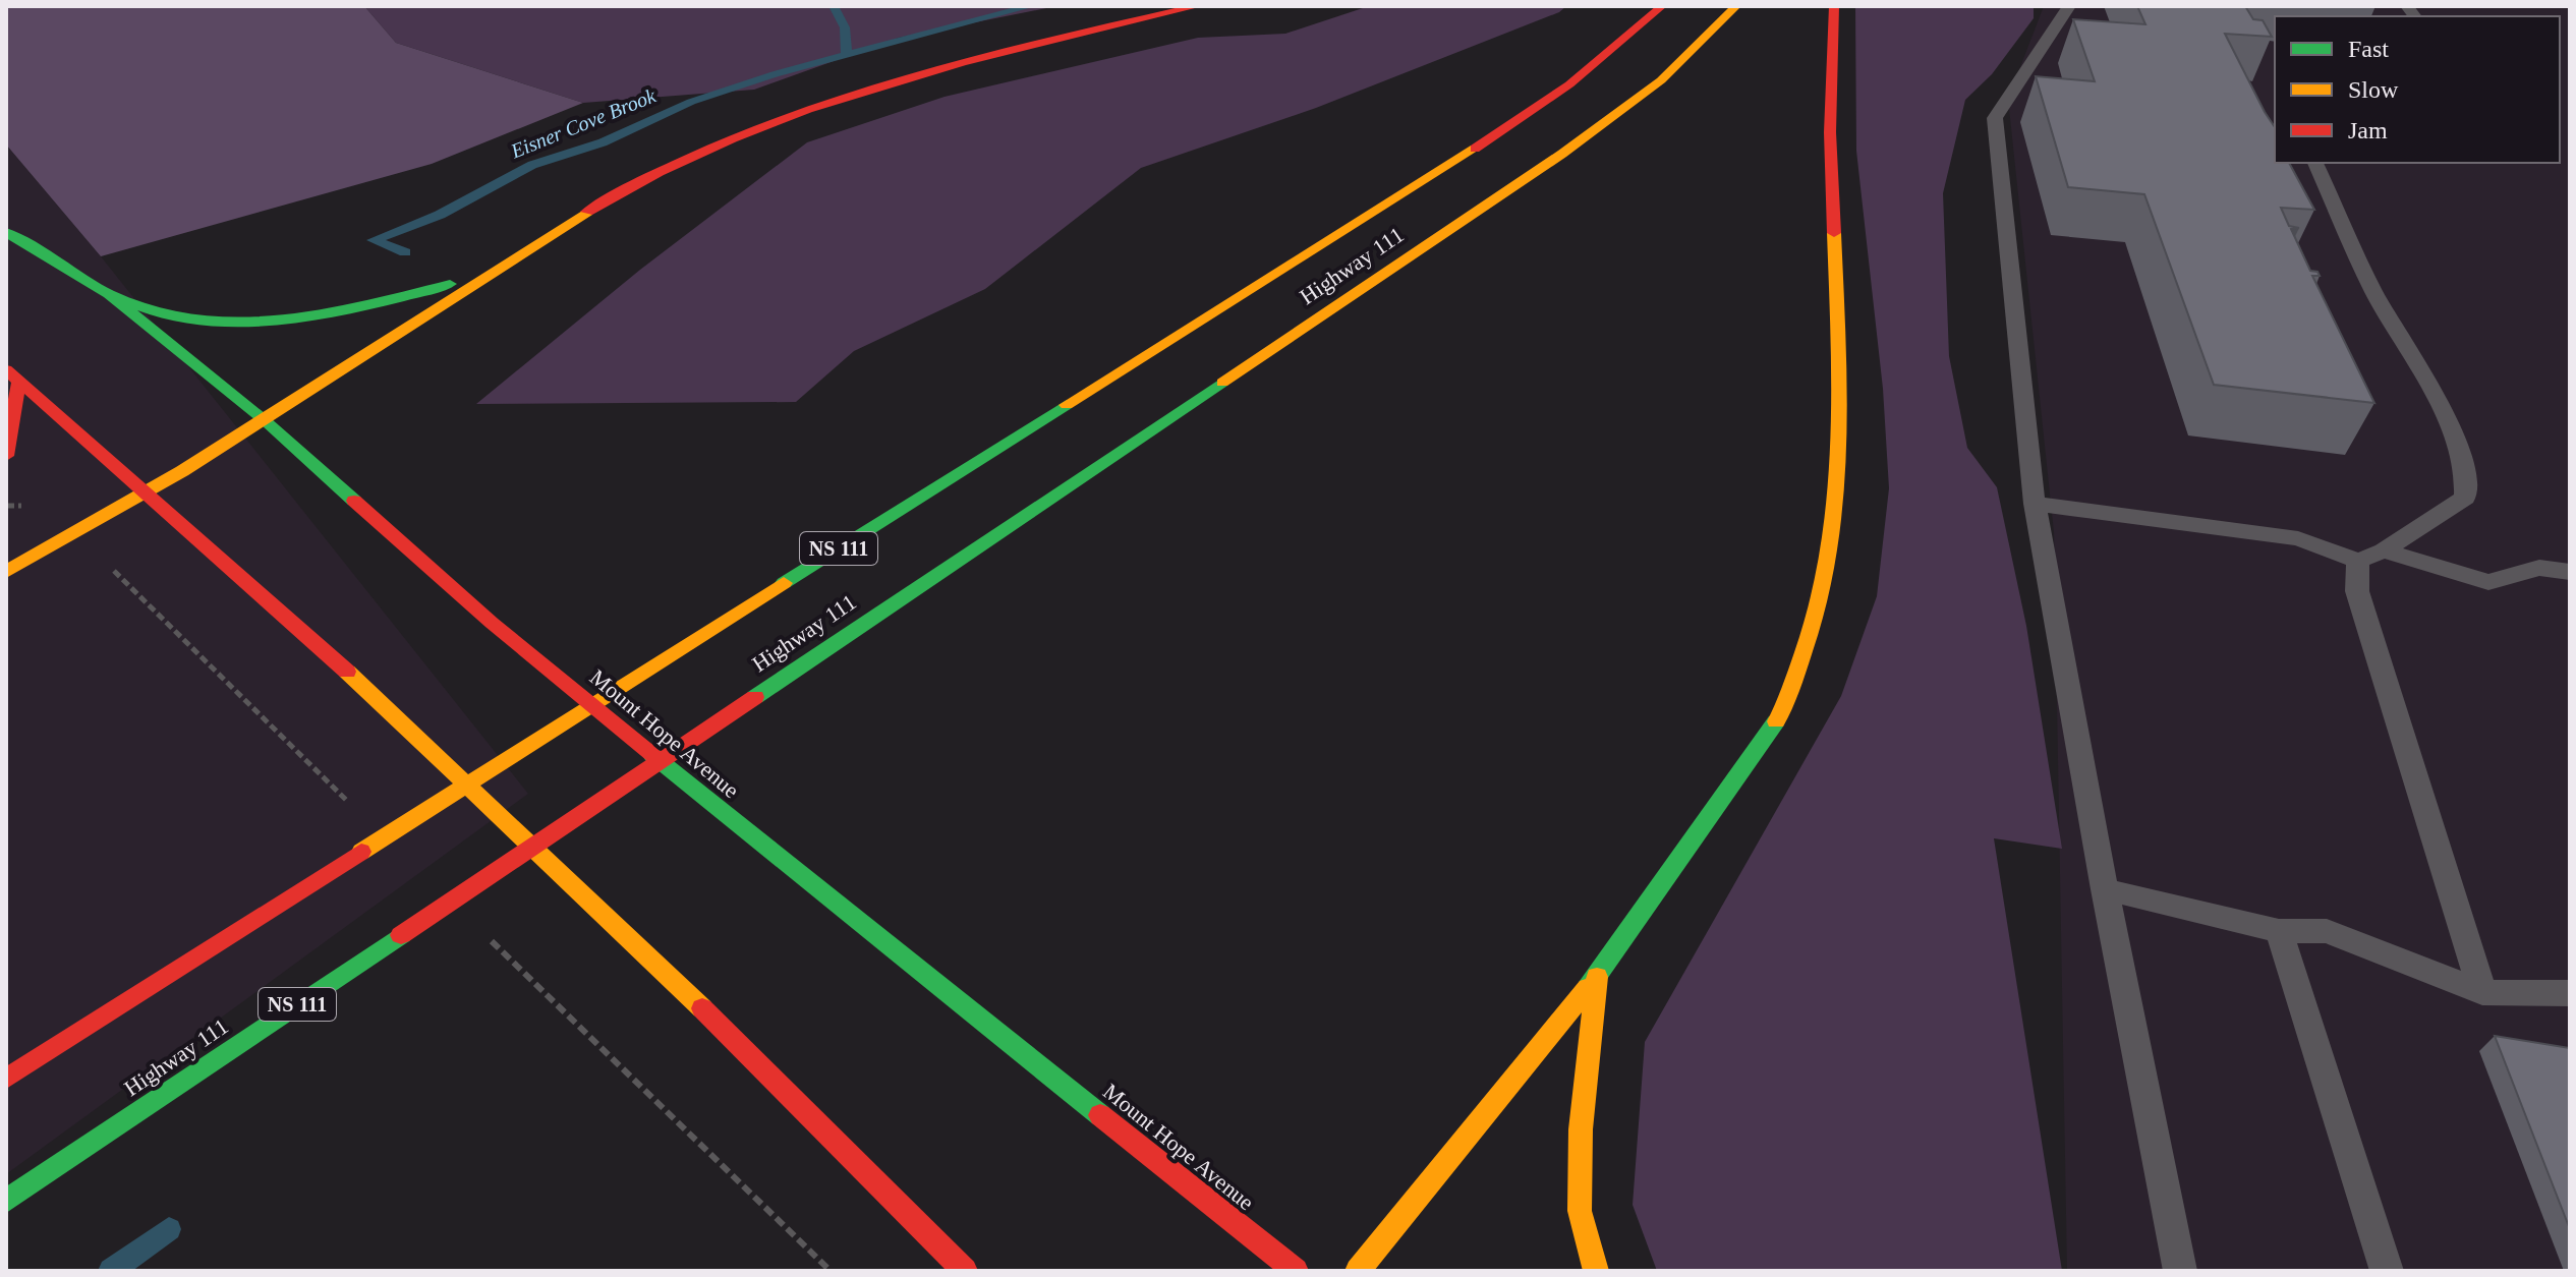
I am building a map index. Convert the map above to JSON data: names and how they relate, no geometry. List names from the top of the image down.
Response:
{
  "streets": {
    "main road": ["Highway 111", "NS 111", "Mount Hope Avenue"]
  },
  "water": ["Eisner Cove Brook"],
  "legend": ["Fast", "Slow", "Jam"]
}
